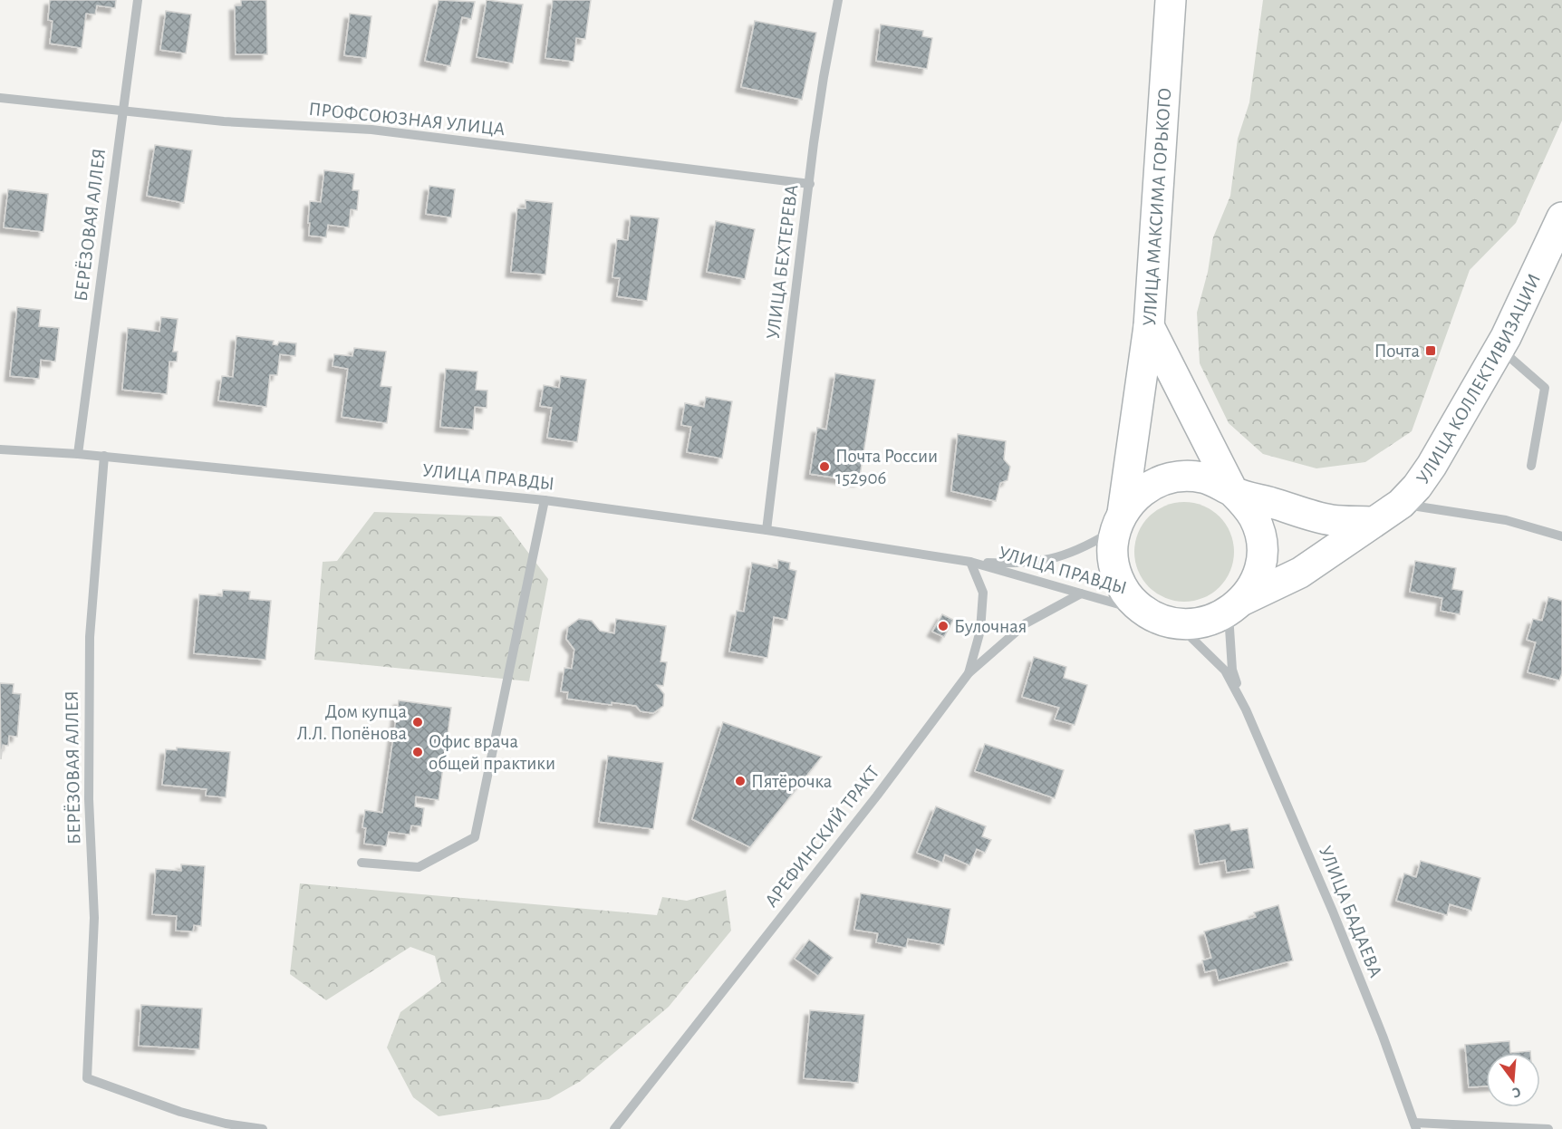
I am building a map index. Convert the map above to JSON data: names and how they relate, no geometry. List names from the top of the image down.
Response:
{
  "streets": {
    "main road": ["УЛИЦА МАКСИМА ГОРЬКОГО", "УЛИЦА КОЛЛЕКТИВИЗАЦИИ"],
    "street": [
      "ПРОФСОЮЗНАЯ УЛИЦА",
      "БЕРЁЗОВАЯ АЛЛЕЯ",
      "УЛИЦА БЕХТЕРЕВА",
      "УЛИЦА ПРАВДЫ",
      "АРЕФИНСКИЙ ТРАКТ",
      "УЛИЦА БАДАЕВА"
    ]
  },
  "crossings": [
    ["ПРОФСОЮЗНАЯ УЛИЦА", "БЕРЁЗОВАЯ АЛЛЕЯ"],
    ["ПРОФСОЮЗНАЯ УЛИЦА", "УЛИЦА БЕХТЕРЕВА"],
    ["УЛИЦА МАКСИМА ГОРЬКОГО", "УЛИЦА КОЛЛЕКТИВИЗАЦИИ"],
    ["УЛИЦА МАКСИМА ГОРЬКОГО", "УЛИЦА ПРАВДЫ"],
    ["УЛИЦА МАКСИМА ГОРЬКОГО", "УЛИЦА БАДАЕВА"],
    ["БЕРЁЗОВАЯ АЛЛЕЯ", "УЛИЦА ПРАВДЫ"],
    ["УЛИЦА БЕХТЕРЕВА", "УЛИЦА ПРАВДЫ"],
    ["УЛИЦА КОЛЛЕКТИВИЗАЦИИ", "УЛИЦА ПРАВДЫ"],
    ["УЛИЦА КОЛЛЕКТИВИЗАЦИИ", "УЛИЦА БАДАЕВА"],
    ["УЛИЦА ПРАВДЫ", "АРЕФИНСКИЙ ТРАКТ"],
    ["УЛИЦА ПРАВДЫ", "УЛИЦА БАДАЕВА"]
  ],
  "places": {
    "transit": ["Почта"],
    "other": [
      "Почта России 152906",
      "Булочная",
      "Дом купца Л.Л. Попёнова",
      "Офис врача общей практики",
      "Пятёрочка"
    ]
  },
  "north": "bottom"
}
